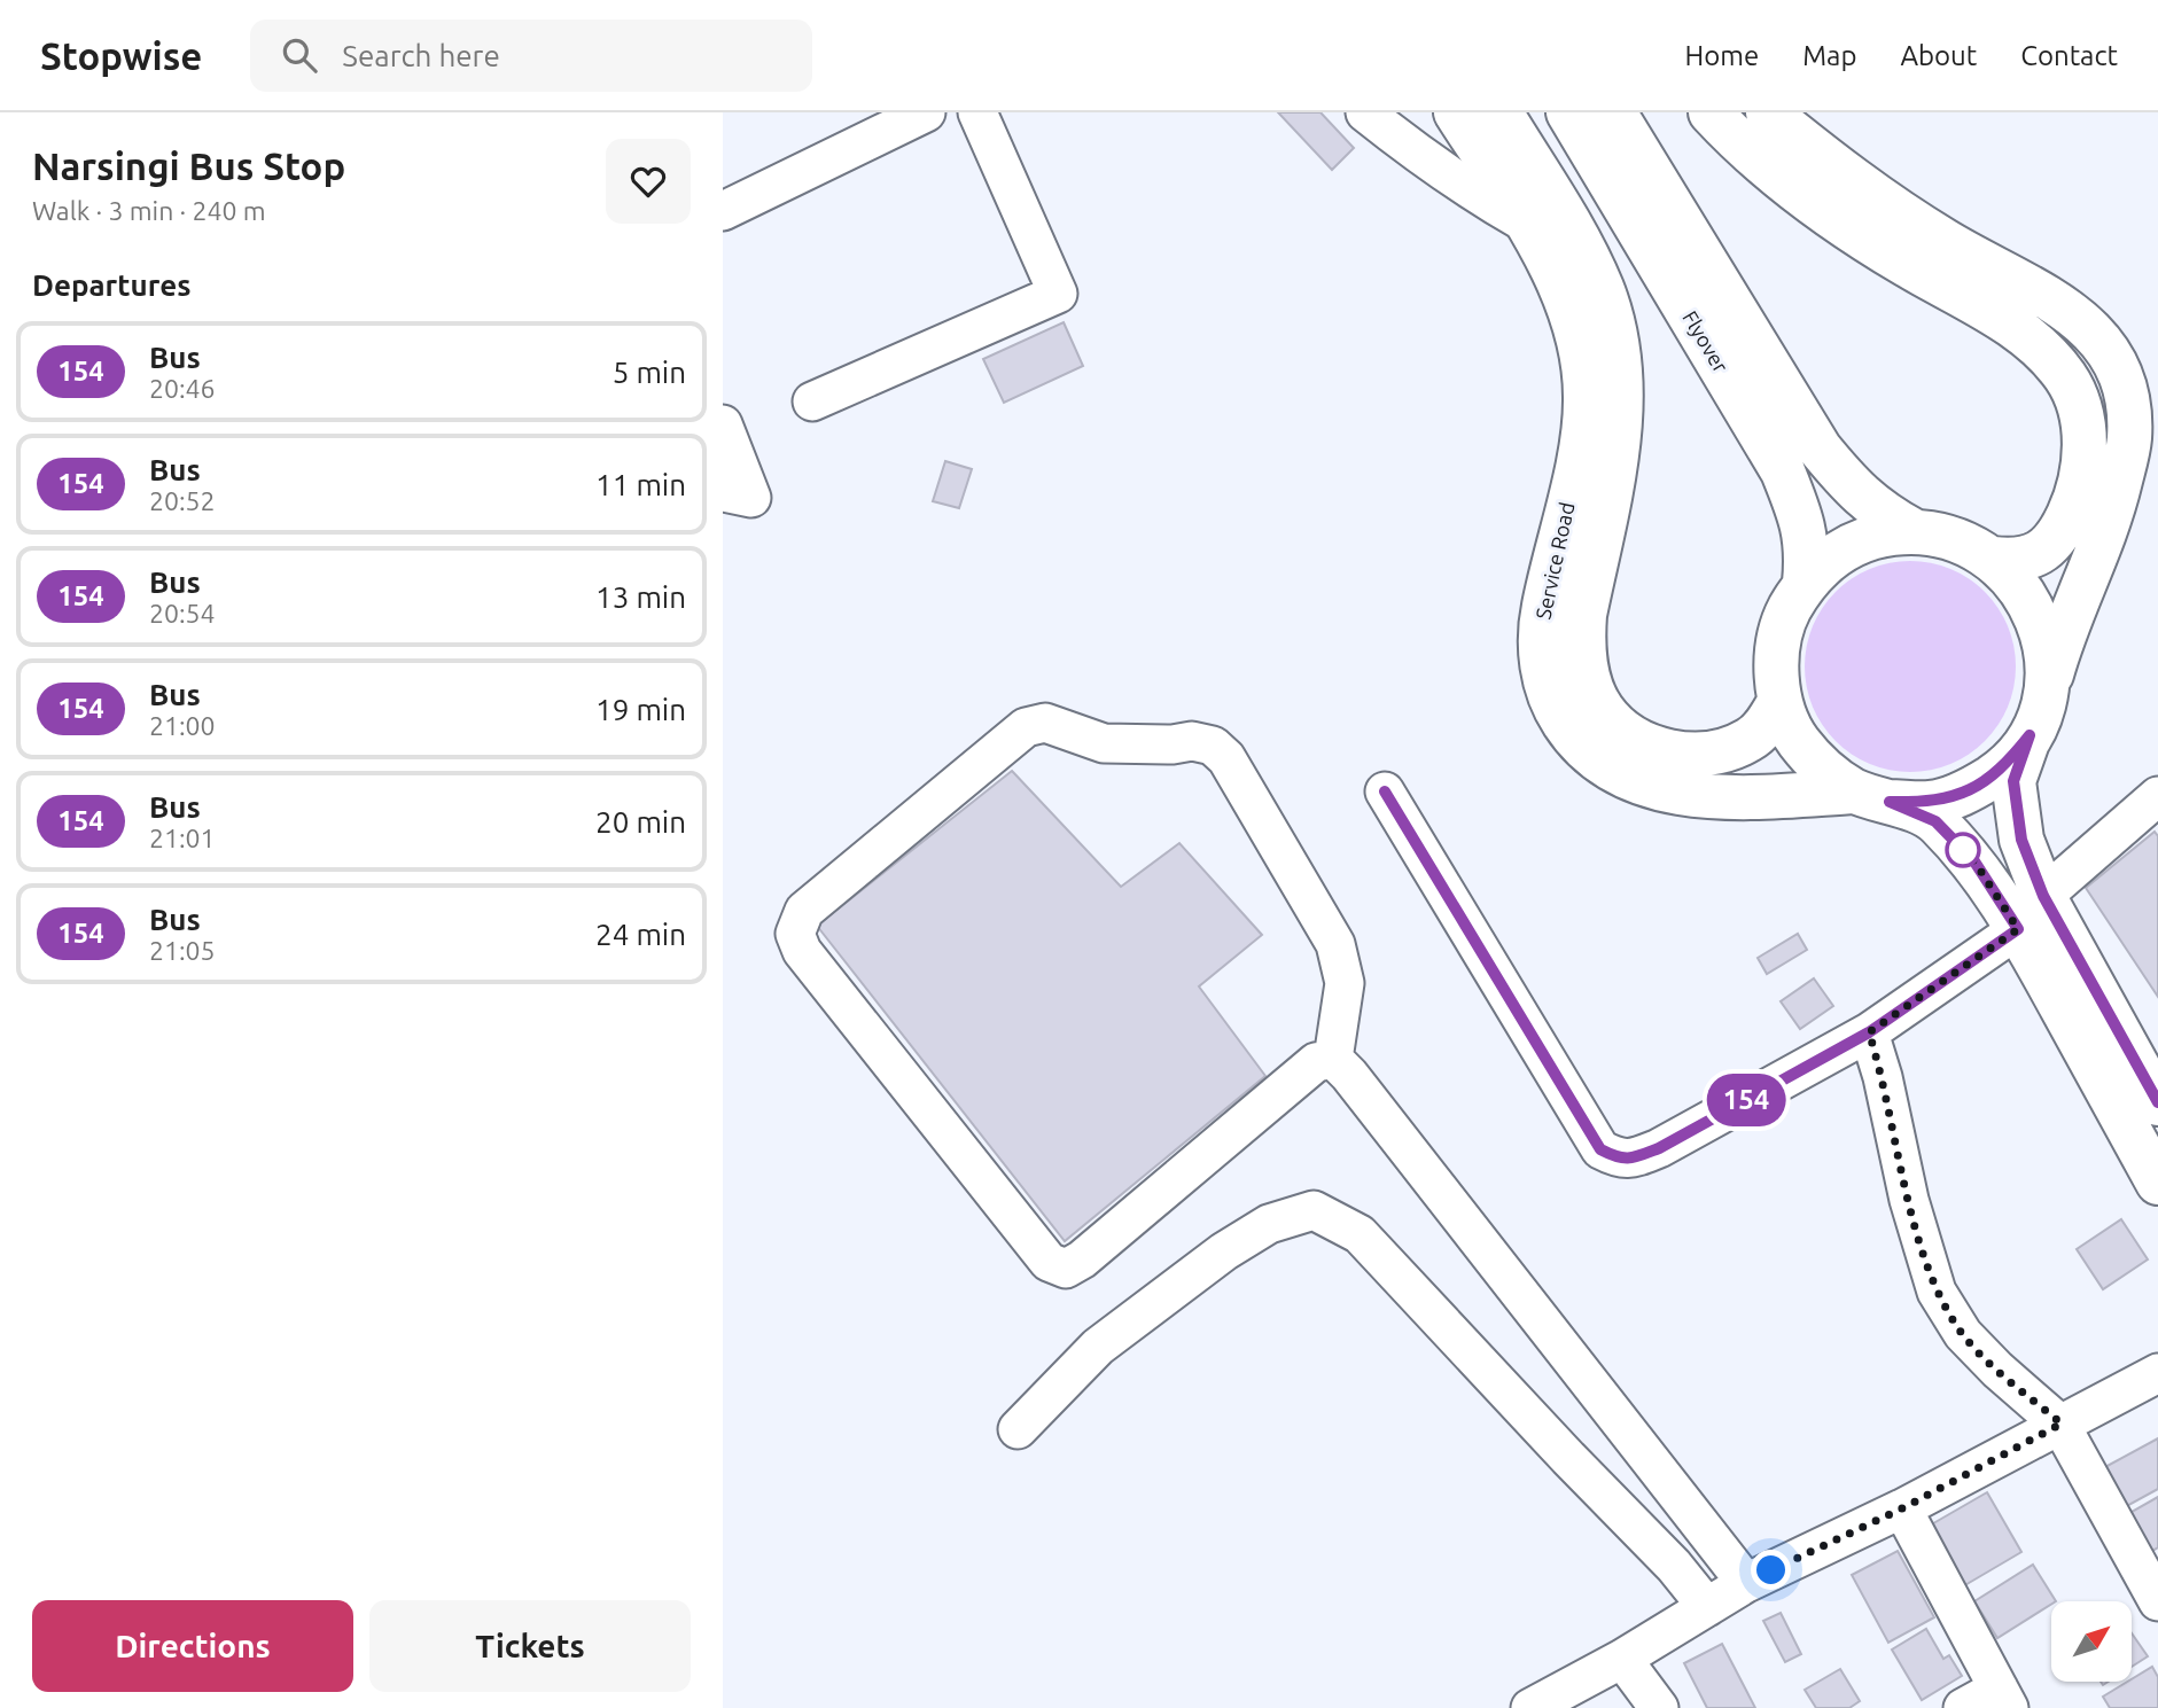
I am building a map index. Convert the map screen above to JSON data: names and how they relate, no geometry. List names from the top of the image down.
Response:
{
  "streets": {
    "main road": ["Flyover", "Service Road"]
  },
  "crossings": [
    ["Flyover", "Service Road"]
  ],
  "lines": ["bus line 154"],
  "north": "top right",
  "page": {
    "header": "Stopwise",
    "search": "Search here",
    "nav": [
      "Home",
      "Map",
      "About",
      "Contact"
    ],
    "heading": [
      ["Narsingi Bus Stop", "Walk · 3 min · 240 m"],
      "Departures"
    ],
    "on_map": "154",
    "list": [
      {
        "mark": "154",
        "name": "Bus",
        "note": "20:46",
        "value": "5 min"
      },
      {
        "mark": "154",
        "name": "Bus",
        "note": "20:52",
        "value": "11 min"
      },
      {
        "mark": "154",
        "name": "Bus",
        "note": "20:54",
        "value": "13 min"
      },
      {
        "mark": "154",
        "name": "Bus",
        "note": "21:00",
        "value": "19 min"
      },
      {
        "mark": "154",
        "name": "Bus",
        "note": "21:01",
        "value": "20 min"
      },
      {
        "mark": "154",
        "name": "Bus",
        "note": "21:05",
        "value": "24 min"
      }
    ],
    "buttons": ["Directions", "Tickets"]
  }
}
